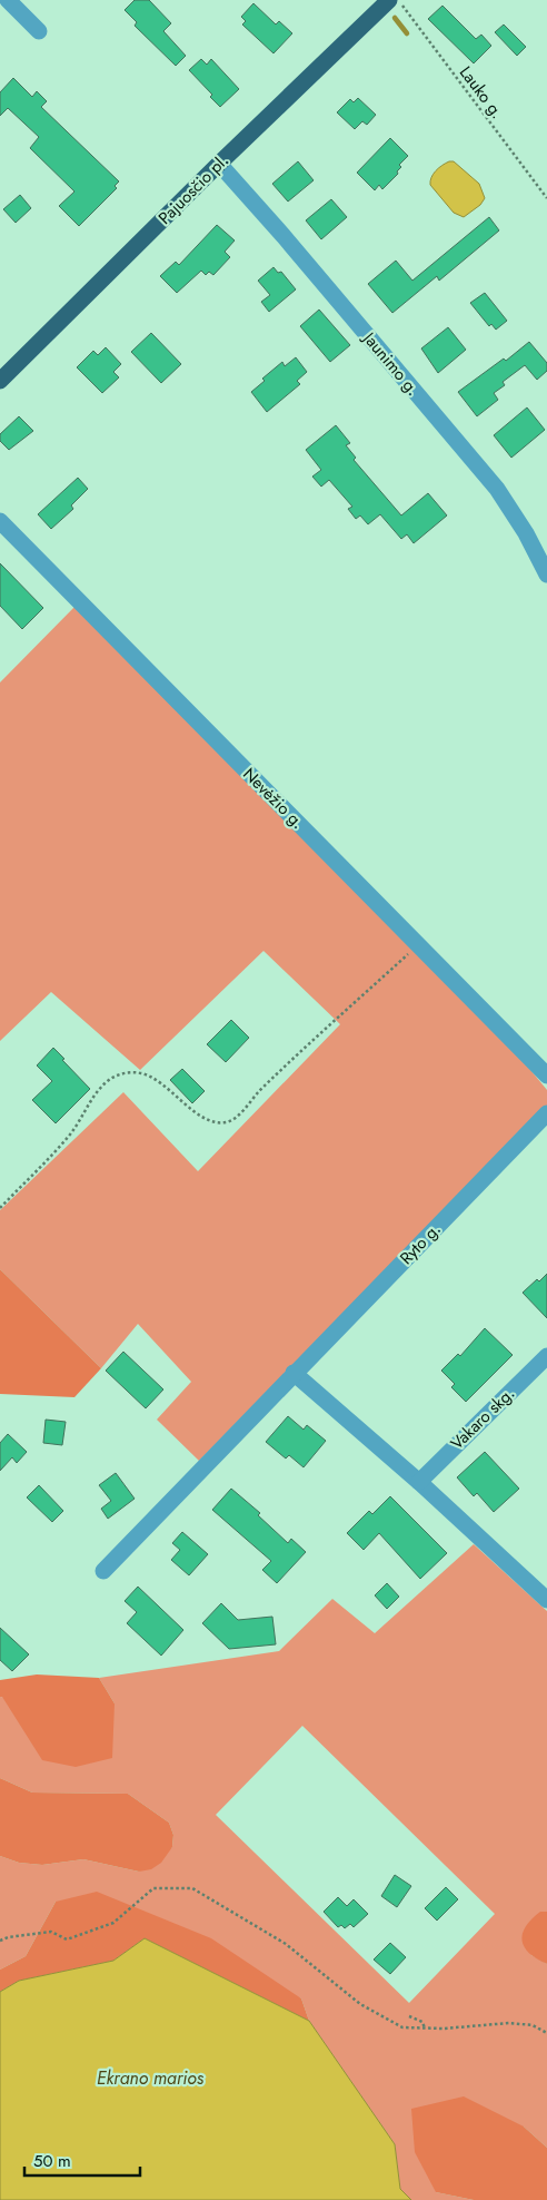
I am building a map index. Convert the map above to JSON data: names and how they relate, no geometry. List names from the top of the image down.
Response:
{
  "streets": {
    "main road": ["Pajuosčio pl."],
    "street": [
      "Jaunimo g.",
      "Nevėžio g.",
      "Ryto g.",
      "Vakaro skg."
    ],
    "path": ["Lauko g."]
  },
  "crossings": [
    ["Pajuosčio pl.", "Jaunimo g."]
  ],
  "water": ["Ekrano marios"],
  "scale_bar": "50 m"
}
